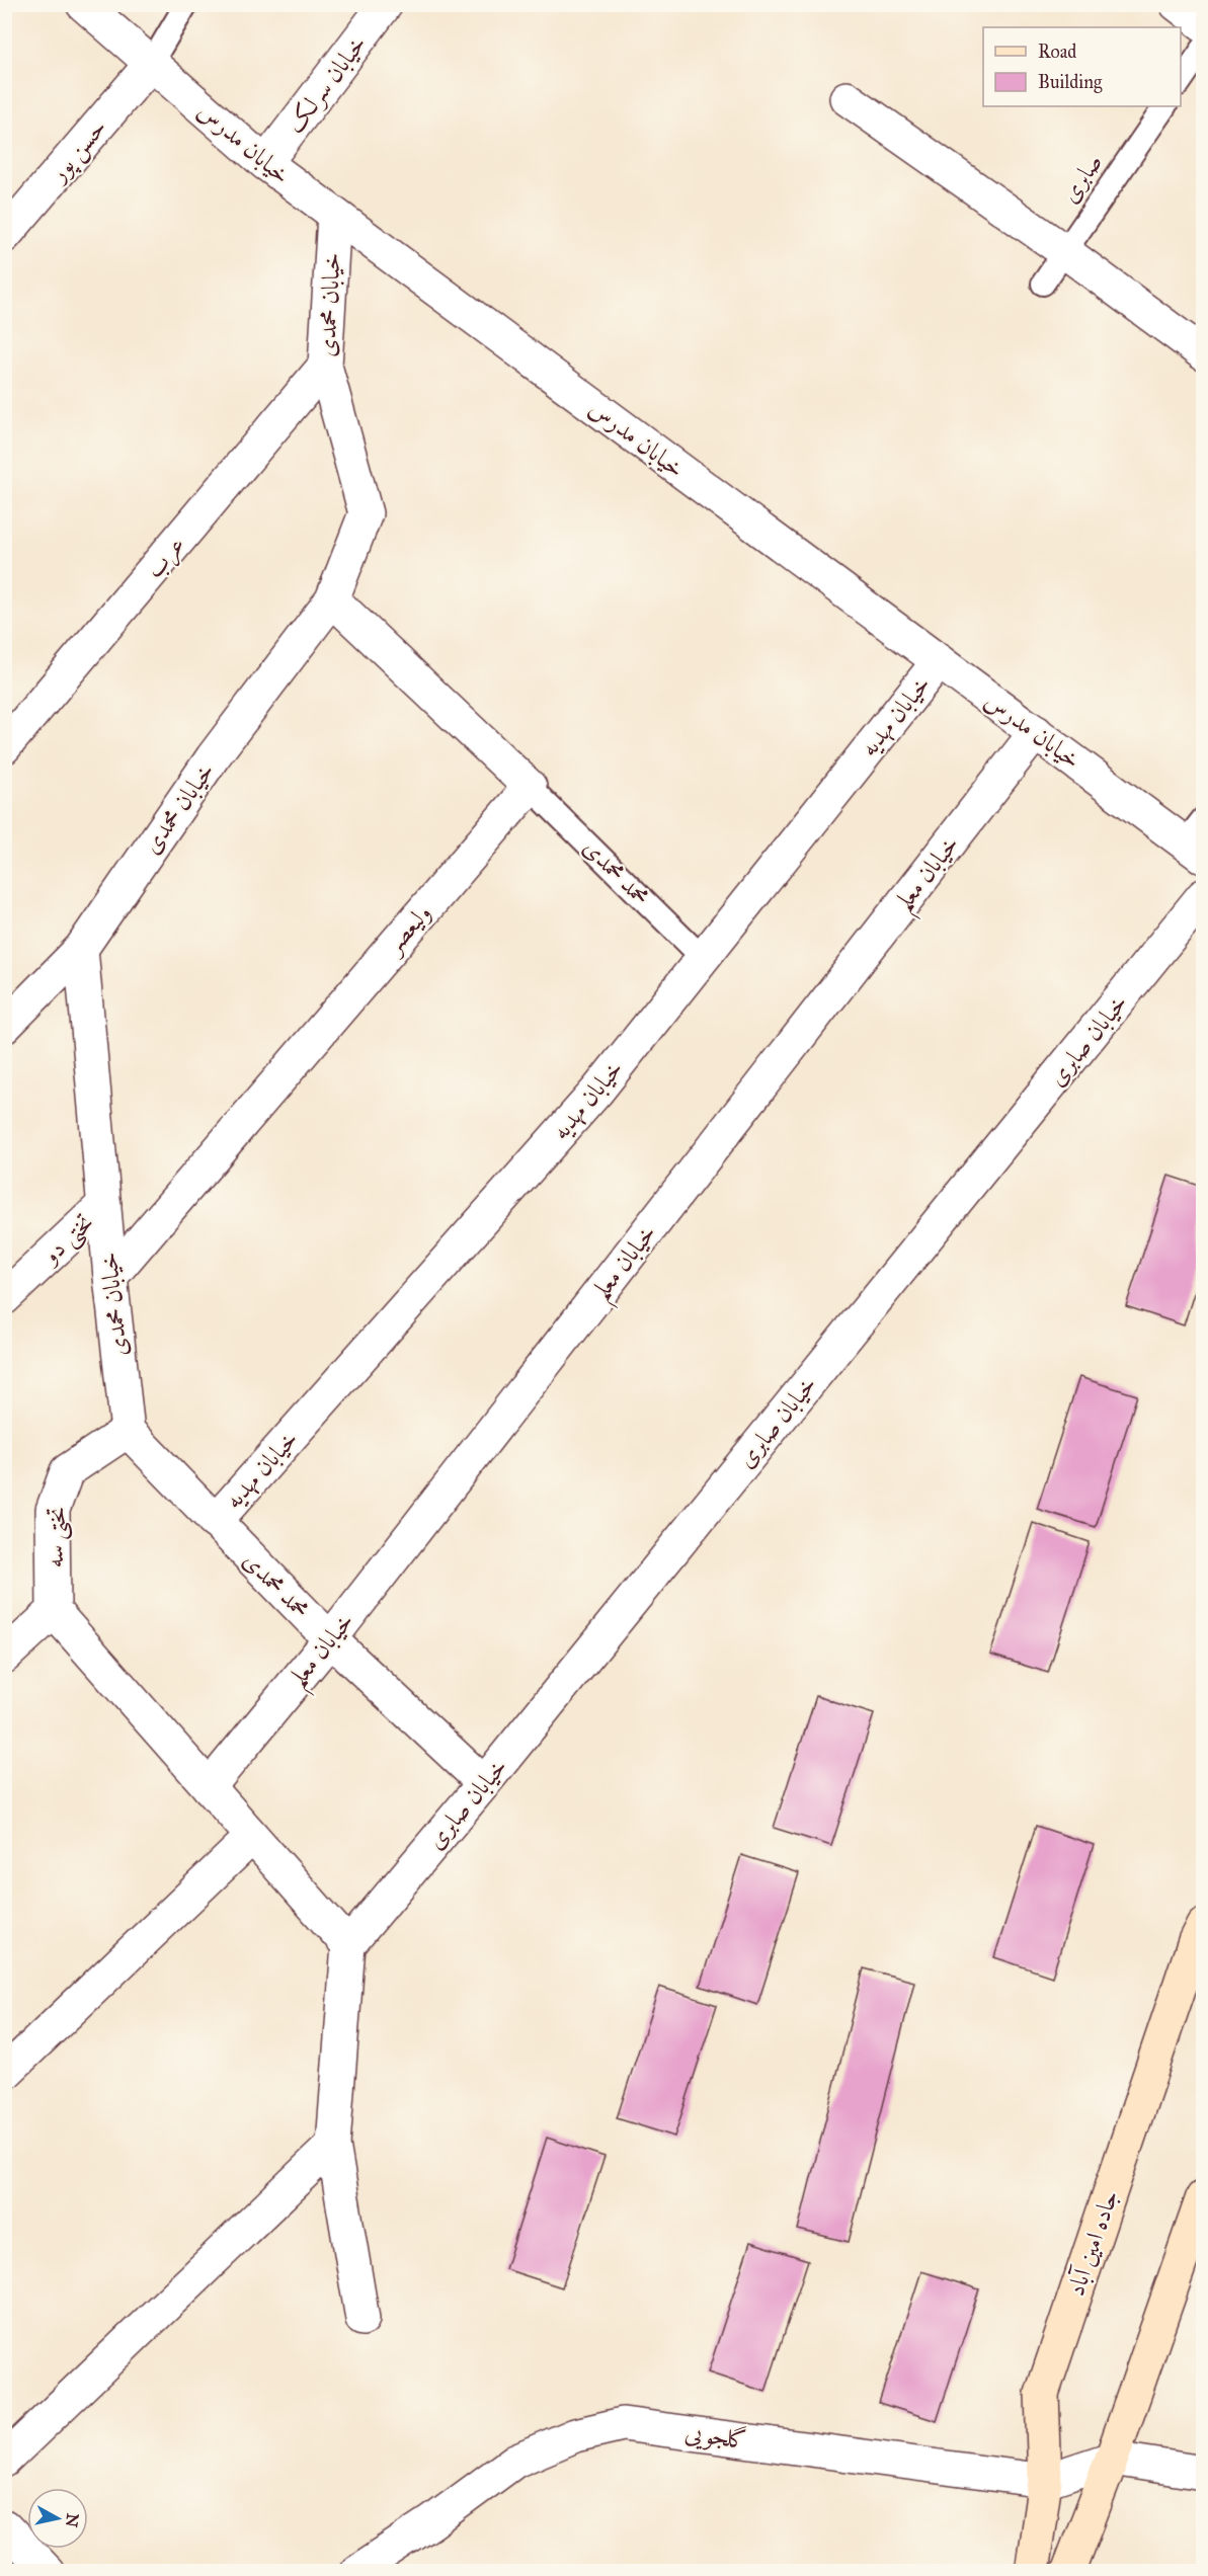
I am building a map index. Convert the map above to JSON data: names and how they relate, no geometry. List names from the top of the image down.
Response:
{
  "streets": {
    "main road": ["جاده امین آباد"],
    "street": [
      "خیابان سرلک",
      "خیابان مدرس",
      "حسن پور",
      "خیابان محمدی",
      "عرب",
      "خیابان مهدیه",
      "محمد محمدی",
      "خیابان معلم",
      "ولیعصر",
      "خیابان صابری",
      "تختی دو",
      "تختی سه",
      "گلجویی"
    ],
    "lane": ["صابری"]
  },
  "crossings": [
    ["خیابان سرلک", "خیابان مدرس"],
    ["خیابان مدرس", "حسن پور"],
    ["خیابان مدرس", "خیابان محمدی"],
    ["خیابان مدرس", "خیابان مهدیه"],
    ["خیابان مدرس", "خیابان معلم"],
    ["خیابان محمدی", "عرب"],
    ["خیابان محمدی", "محمد محمدی"],
    ["خیابان محمدی", "ولیعصر"],
    ["خیابان محمدی", "تختی دو"],
    ["خیابان محمدی", "تختی سه"],
    ["خیابان مهدیه", "محمد محمدی"],
    ["محمد محمدی", "خیابان معلم"],
    ["محمد محمدی", "ولیعصر"],
    ["محمد محمدی", "خیابان صابری"],
    ["محمد محمدی", "تختی سه"],
    ["جاده امین آباد", "گلجویی"]
  ],
  "legend": ["Road", "Building"],
  "north": "right"
}
